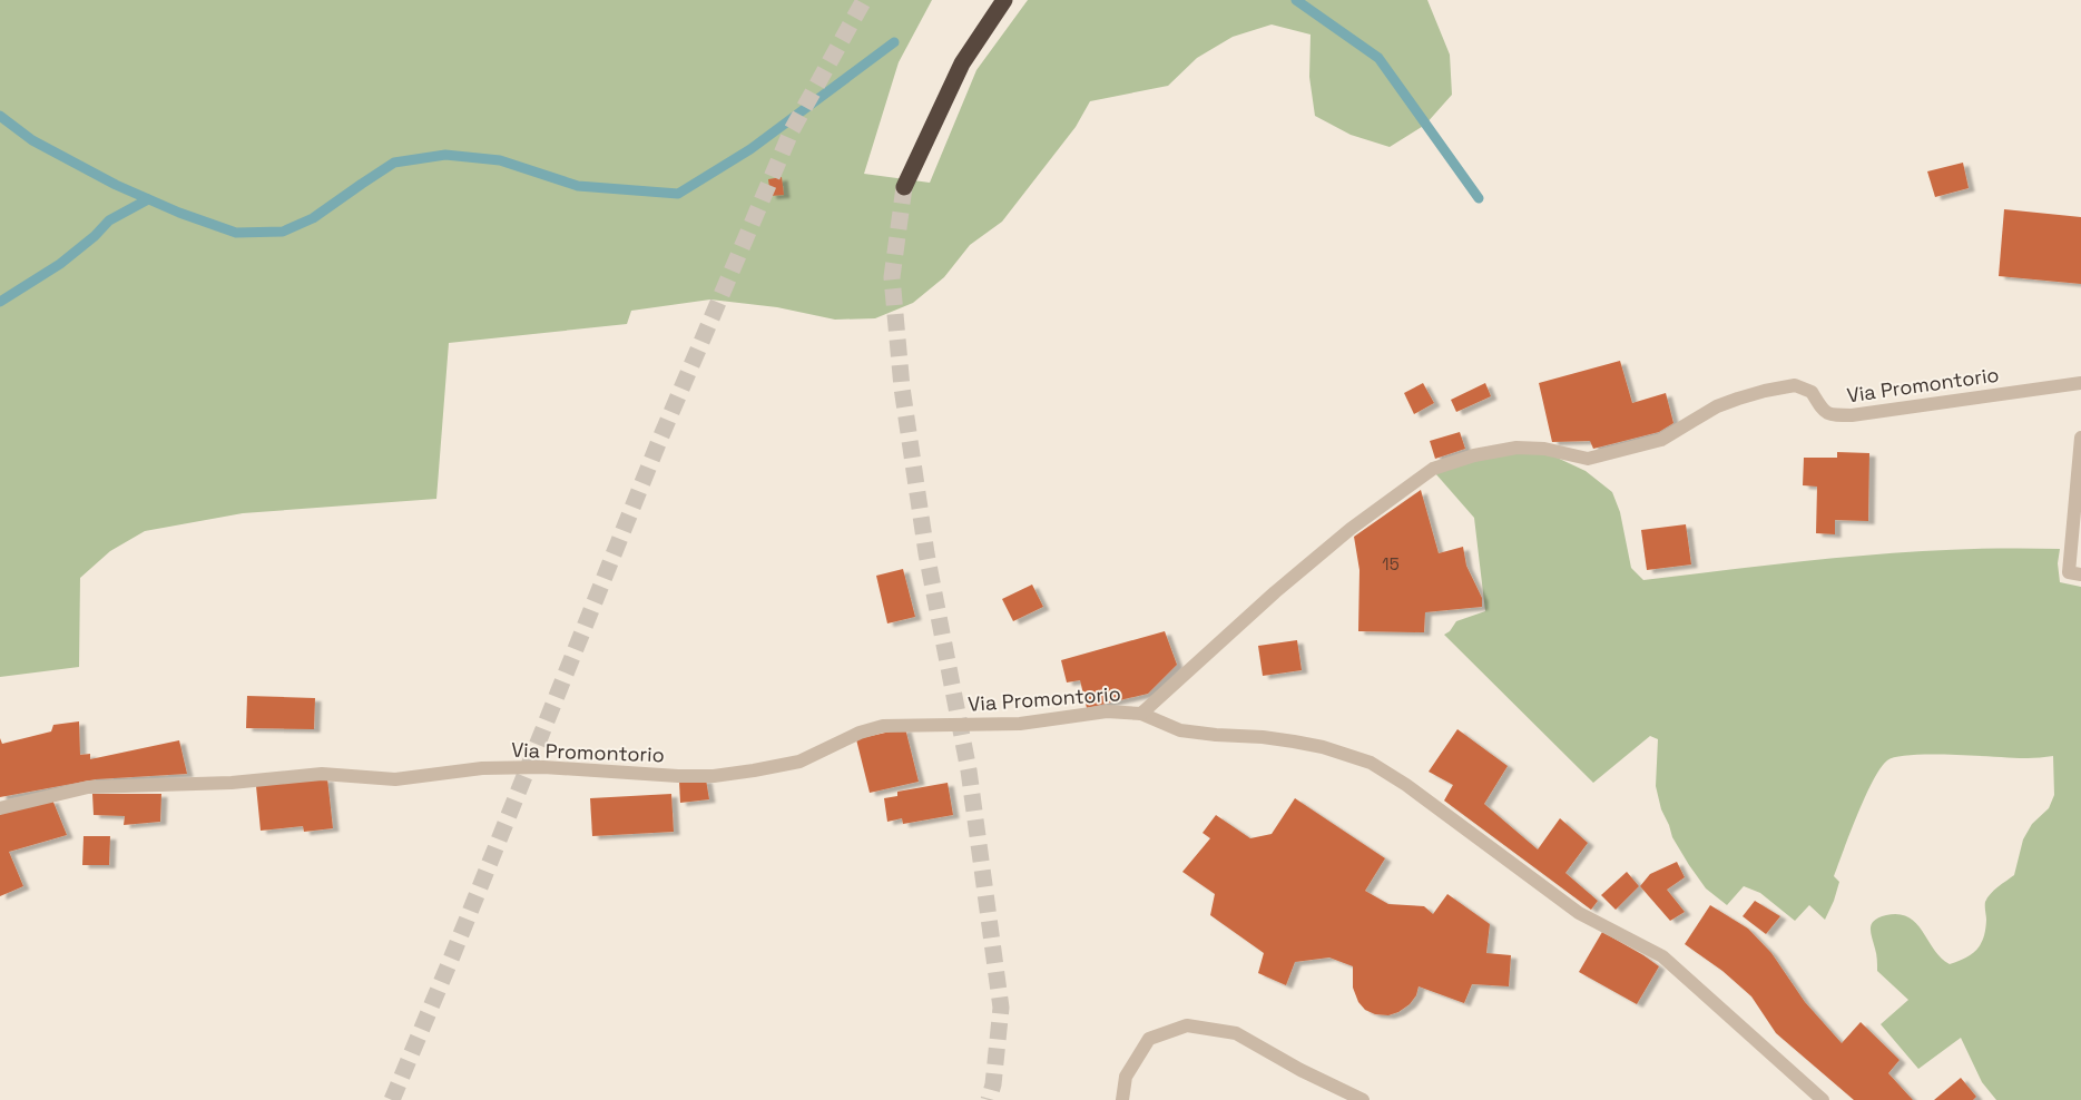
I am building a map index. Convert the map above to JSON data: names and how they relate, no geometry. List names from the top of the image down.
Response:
{
  "streets": {
    "street": ["Via Promontorio"]
  },
  "house_numbers": ["15"]
}
